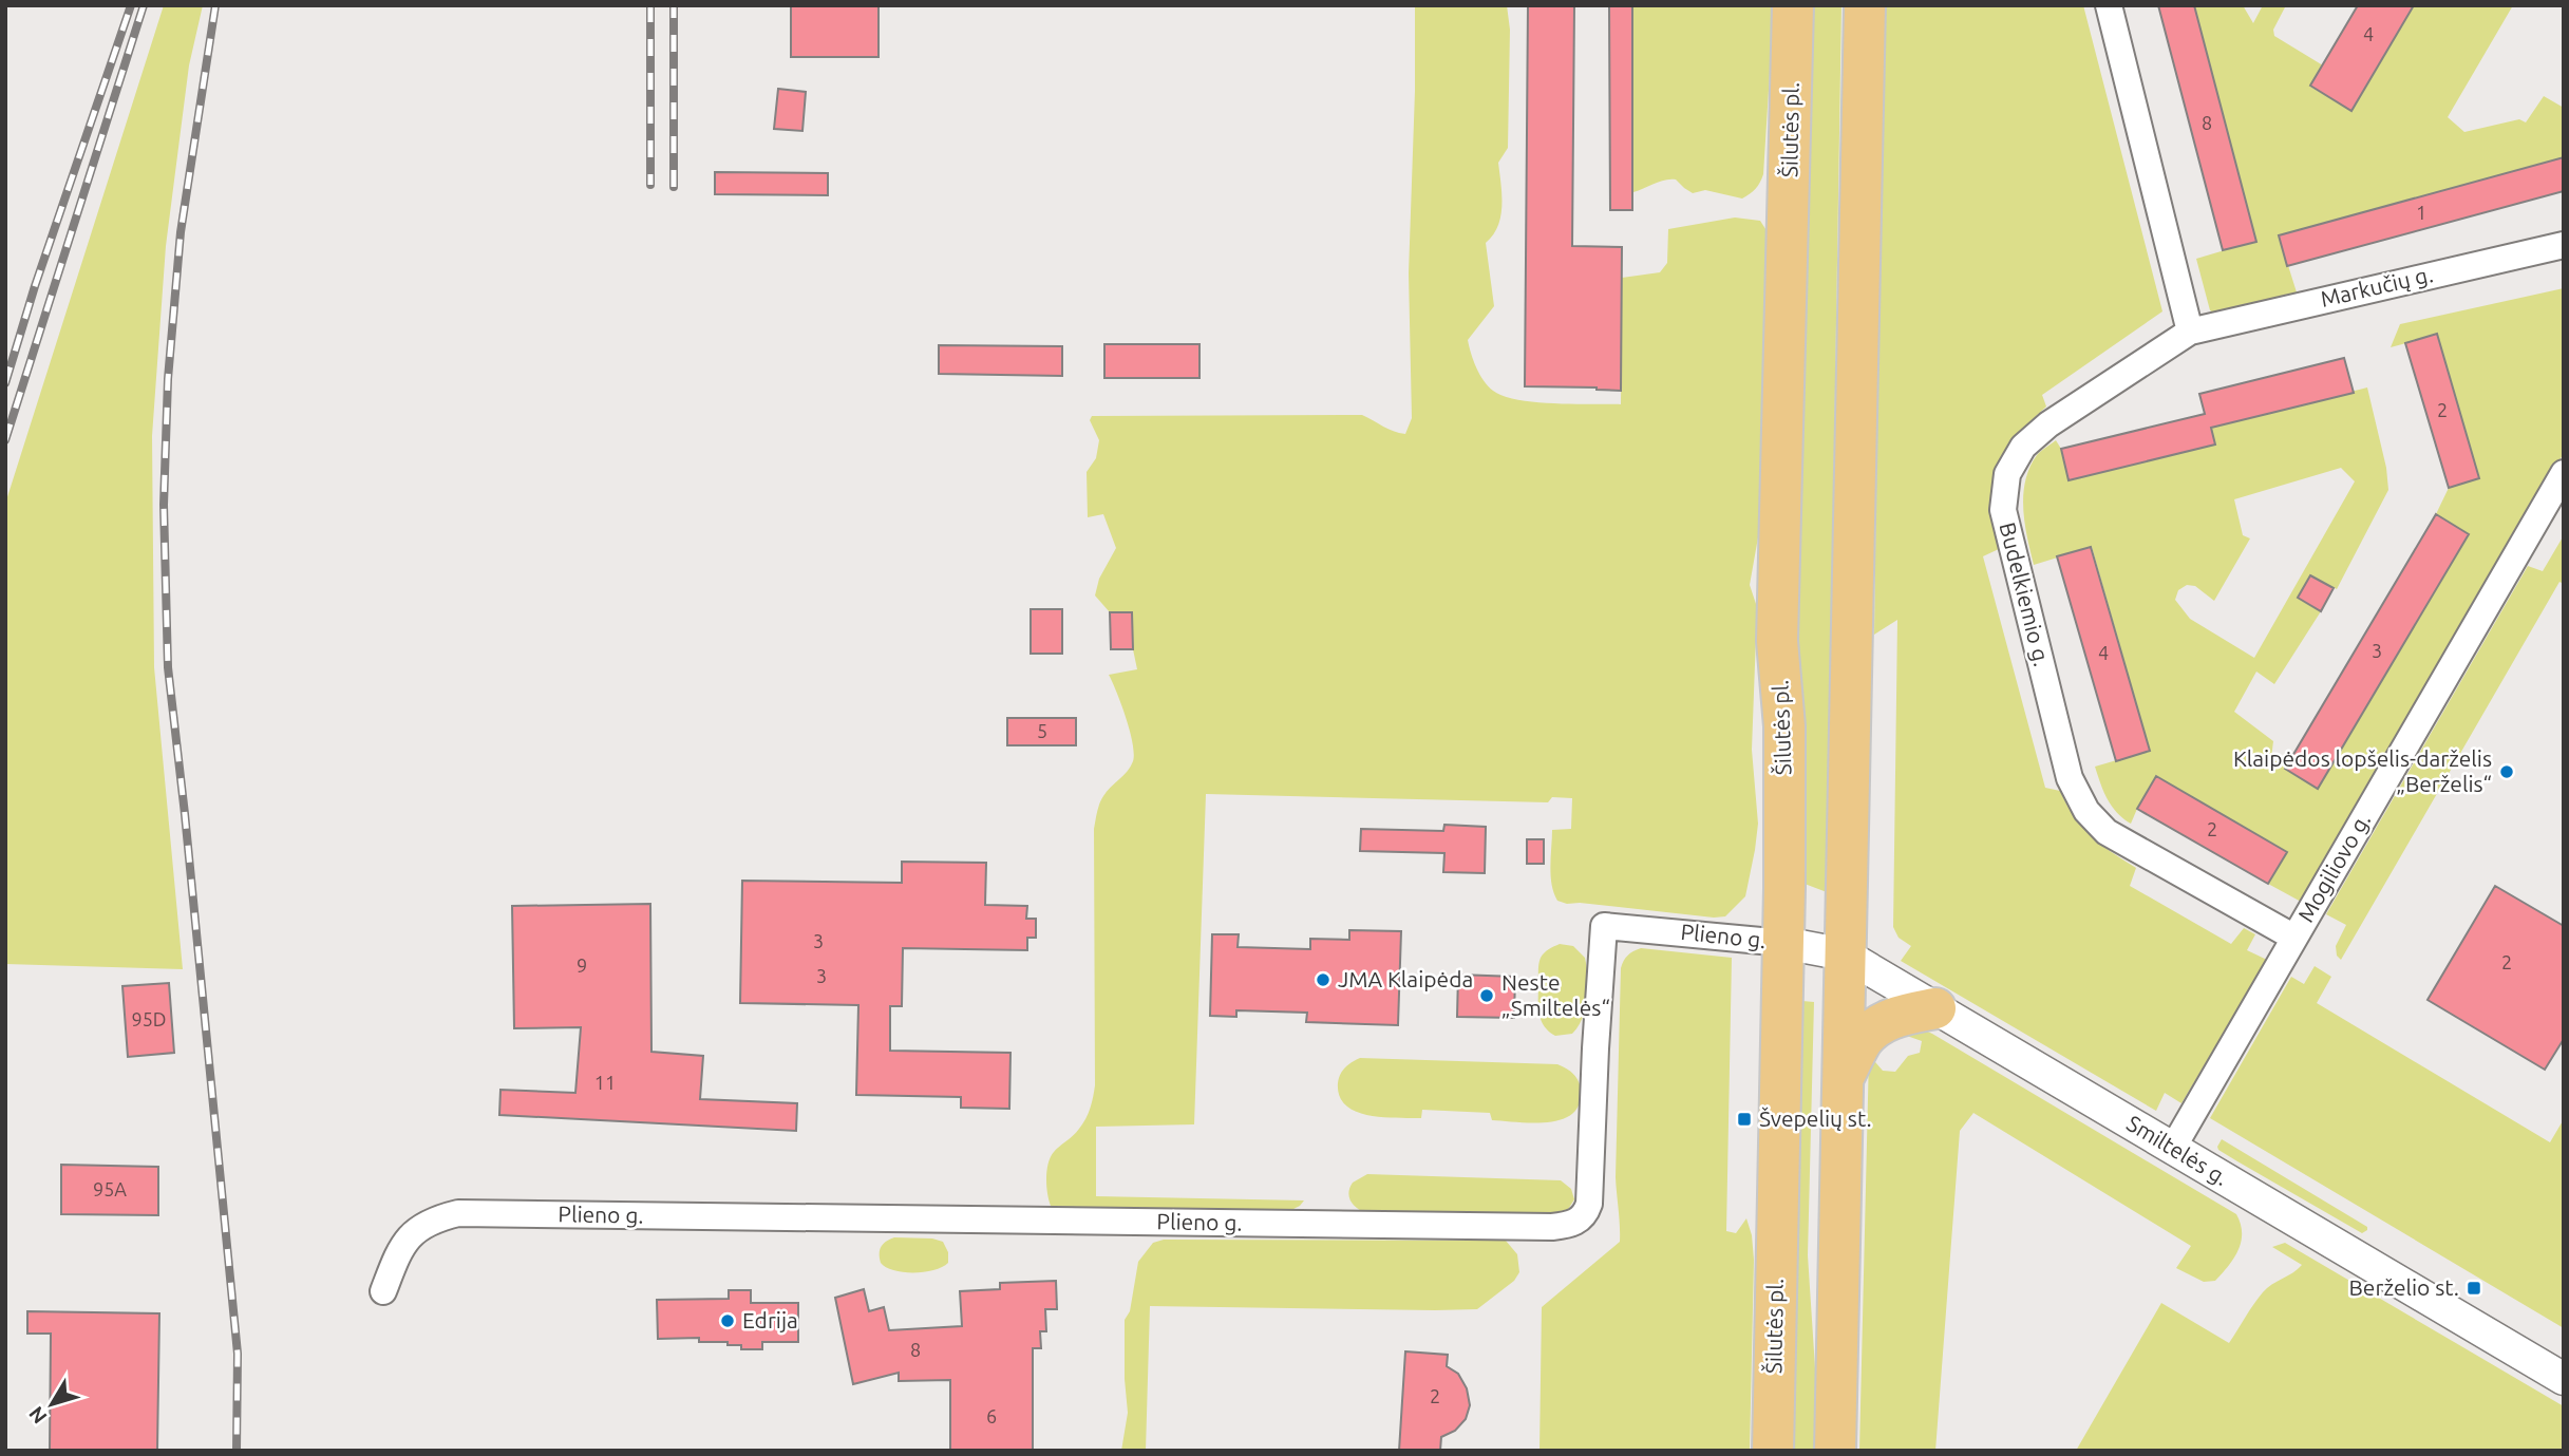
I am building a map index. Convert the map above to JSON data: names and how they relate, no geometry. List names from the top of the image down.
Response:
{
  "streets": {
    "main road": ["Šilutės pl."],
    "street": [
      "Markučių g.",
      "Budelkiemio g.",
      "Mogiliovo g.",
      "Plieno g.",
      "Smiltelės g."
    ]
  },
  "crossings": [
    ["Šilutės pl.", "Plieno g."],
    ["Šilutės pl.", "Smiltelės g."],
    ["Markučių g.", "Budelkiemio g."],
    ["Budelkiemio g.", "Mogiliovo g."],
    ["Mogiliovo g.", "Smiltelės g."],
    ["Plieno g.", "Smiltelės g."]
  ],
  "places": {
    "other": [
      "Klaipėdos lopšelis-darželis „Berželis“",
      "JMA Klaipėda",
      "Neste „Smiltelės“",
      "Edrija"
    ],
    "transit": ["Švepelių st.", "Berželio st."]
  },
  "house_numbers": [
    "4",
    "8",
    "1",
    "2",
    "3",
    "4",
    "5",
    "2",
    "3",
    "2",
    "9",
    "3",
    "95D",
    "11",
    "95A",
    "8",
    "2",
    "6"
  ],
  "north": "bottom left"
}
